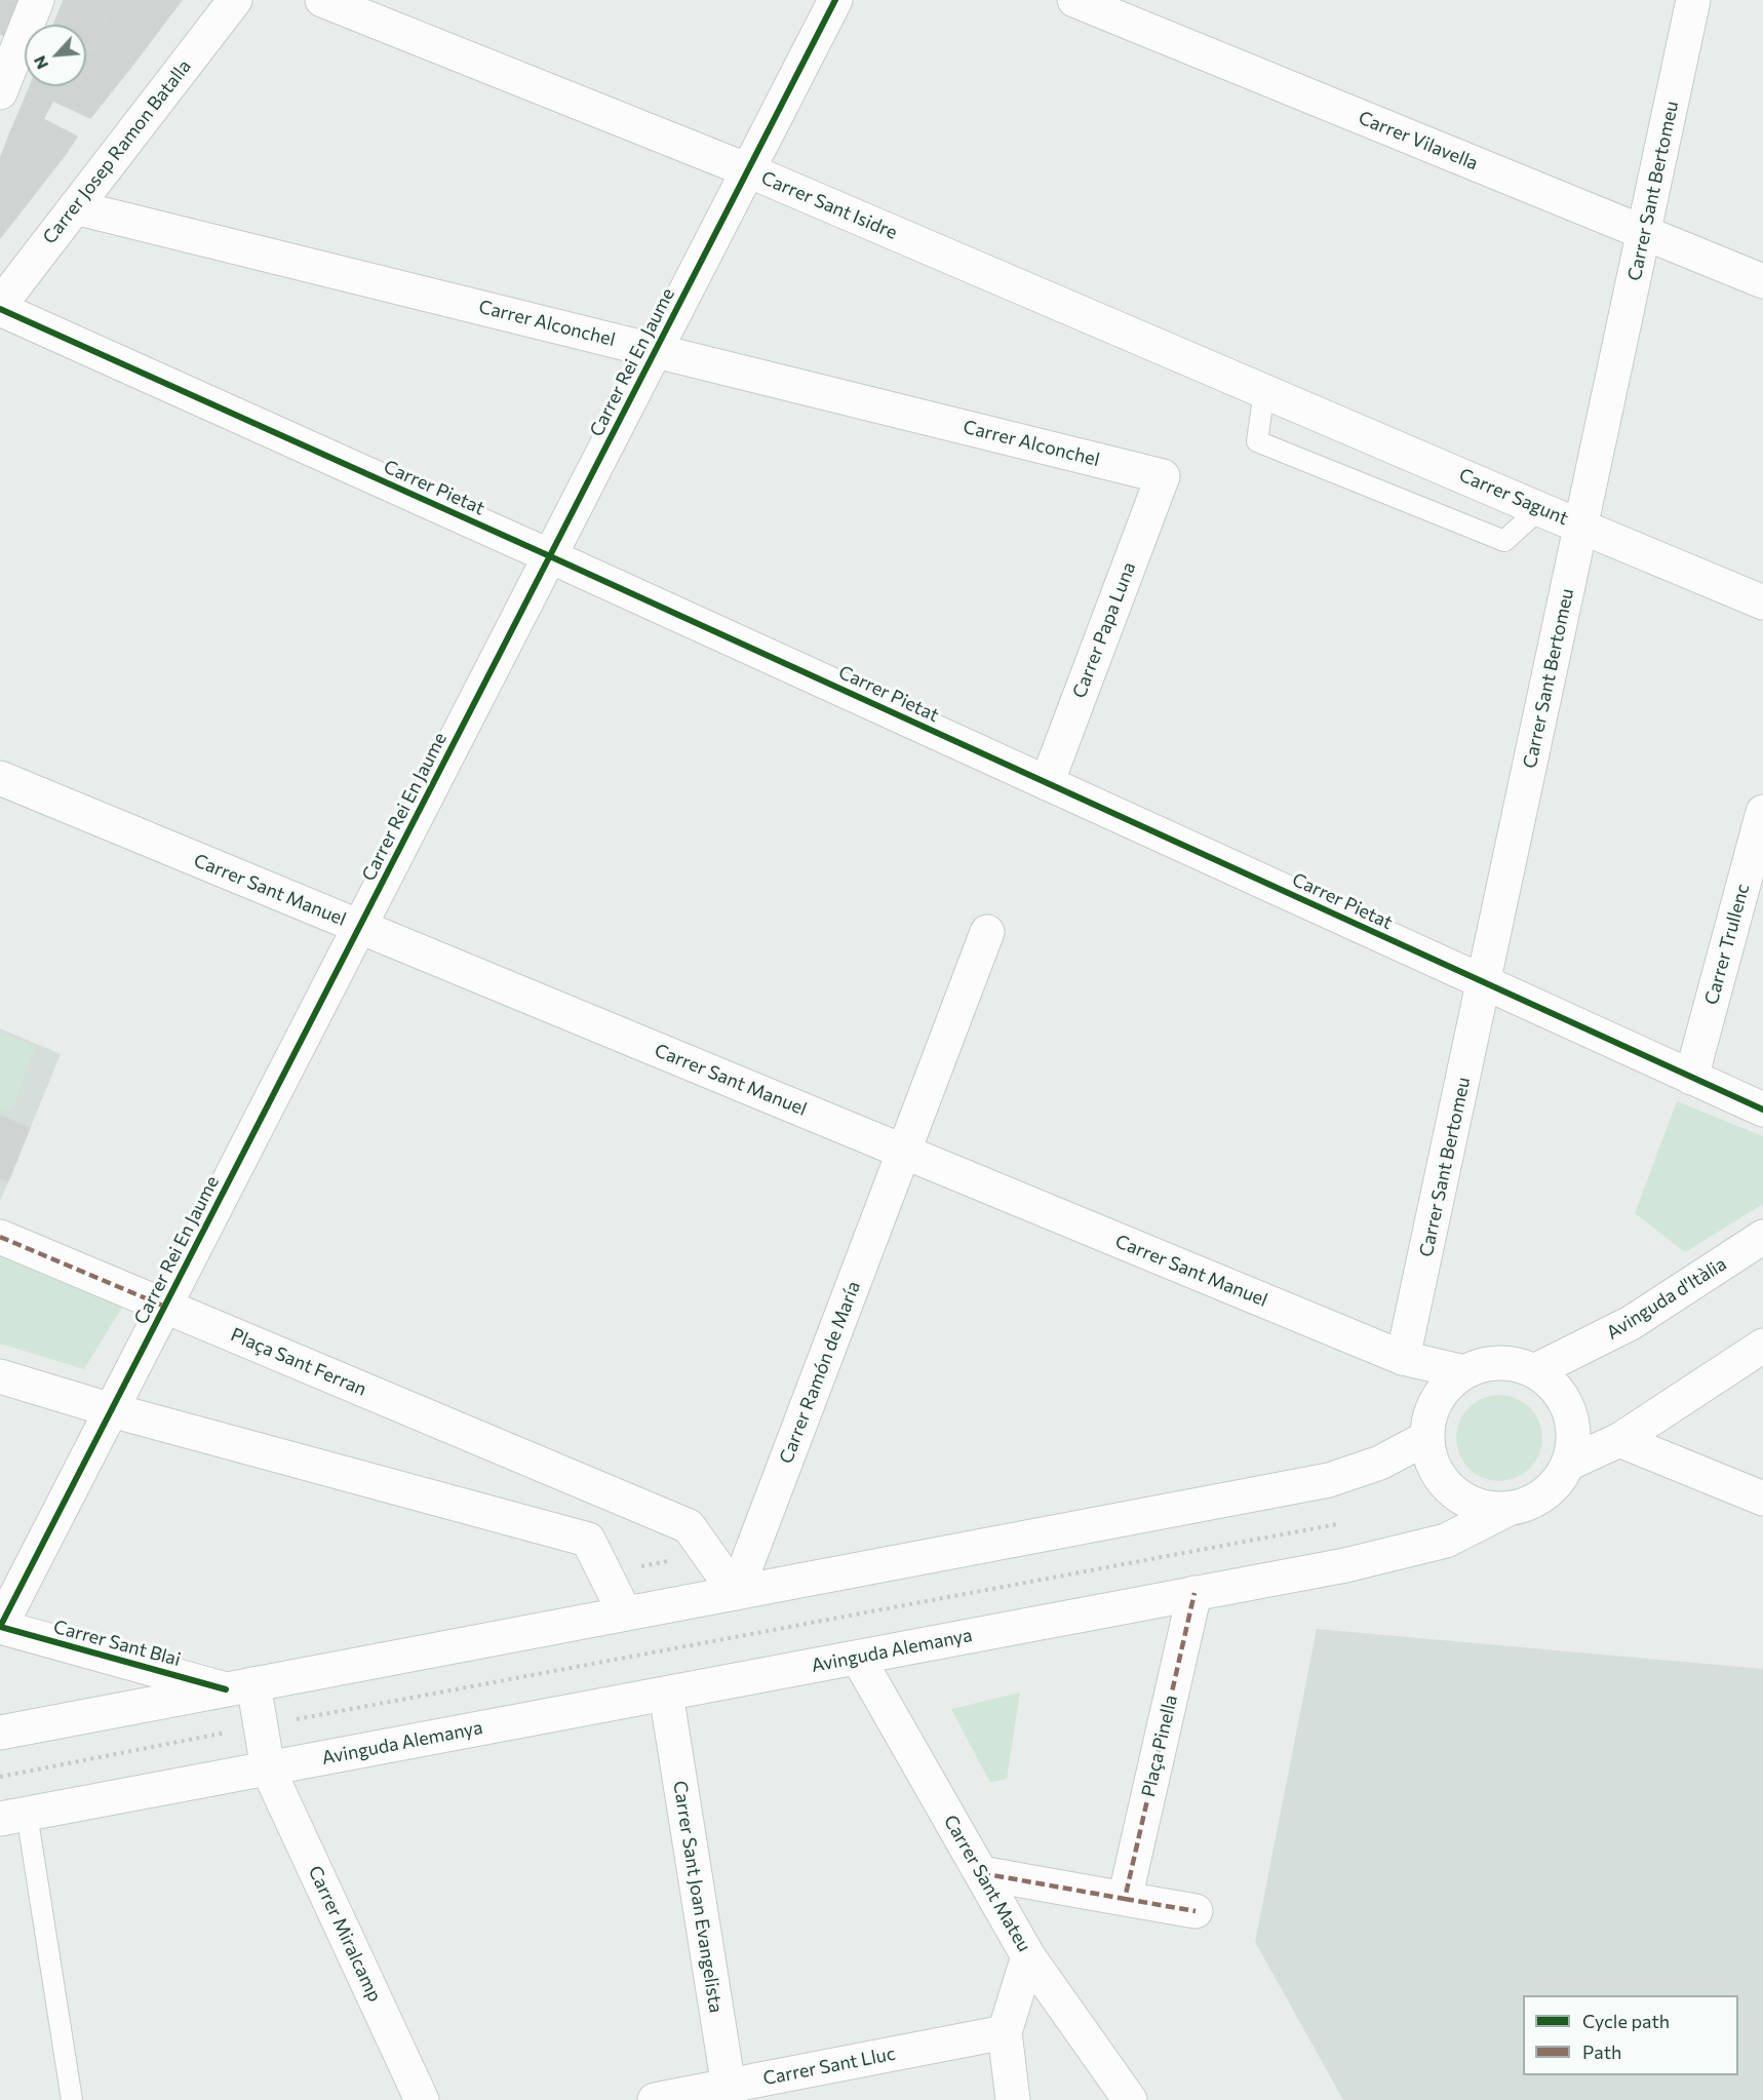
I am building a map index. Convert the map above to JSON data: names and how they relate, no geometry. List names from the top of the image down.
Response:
{
  "streets": {
    "street": [
      "Carrer Vilavella",
      "Carrer Josep Ramon Batalla",
      "Carrer Sant Bertomeu",
      "Carrer Sant Isidre",
      "Carrer Alconchel",
      "Carrer Rei En Jaume",
      "Carrer Pietat",
      "Carrer Sagunt",
      "Carrer Papa Luna",
      "Carrer Sant Manuel",
      "Carrer Trullenc",
      "Avinguda d'Itàlia",
      "Plaça Sant Ferran",
      "Carrer Ramón de María",
      "Carrer Sant Blai",
      "Avinguda Alemanya",
      "Plaça Pinella",
      "Carrer Sant Mateu",
      "Carrer Sant Joan Evangelista",
      "Carrer Miralcamp",
      "Carrer Sant Lluc"
    ]
  },
  "crossings": [
    ["Carrer Vilavella", "Carrer Sant Bertomeu"],
    ["Carrer Josep Ramon Batalla", "Carrer Alconchel"],
    ["Carrer Josep Ramon Batalla", "Carrer Pietat"],
    ["Carrer Sant Bertomeu", "Carrer Pietat"],
    ["Carrer Sant Bertomeu", "Carrer Sagunt"],
    ["Carrer Sant Bertomeu", "Carrer Sant Manuel"],
    ["Carrer Sant Isidre", "Carrer Rei En Jaume"],
    ["Carrer Sant Isidre", "Carrer Sagunt"],
    ["Carrer Alconchel", "Carrer Rei En Jaume"],
    ["Carrer Alconchel", "Carrer Papa Luna"],
    ["Carrer Rei En Jaume", "Carrer Pietat"],
    ["Carrer Rei En Jaume", "Carrer Sant Manuel"],
    ["Carrer Rei En Jaume", "Plaça Sant Ferran"],
    ["Carrer Rei En Jaume", "Carrer Sant Blai"],
    ["Carrer Pietat", "Carrer Papa Luna"],
    ["Carrer Pietat", "Carrer Trullenc"],
    ["Carrer Sant Manuel", "Avinguda d'Itàlia"],
    ["Carrer Sant Manuel", "Carrer Ramón de María"],
    ["Carrer Sant Manuel", "Avinguda Alemanya"],
    ["Avinguda d'Itàlia", "Avinguda Alemanya"],
    ["Avinguda Alemanya", "Plaça Pinella"],
    ["Avinguda Alemanya", "Carrer Sant Mateu"],
    ["Avinguda Alemanya", "Carrer Sant Joan Evangelista"],
    ["Avinguda Alemanya", "Carrer Miralcamp"],
    ["Carrer Sant Joan Evangelista", "Carrer Sant Lluc"]
  ],
  "legend": ["Cycle path", "Path"],
  "north": "bottom left"
}
